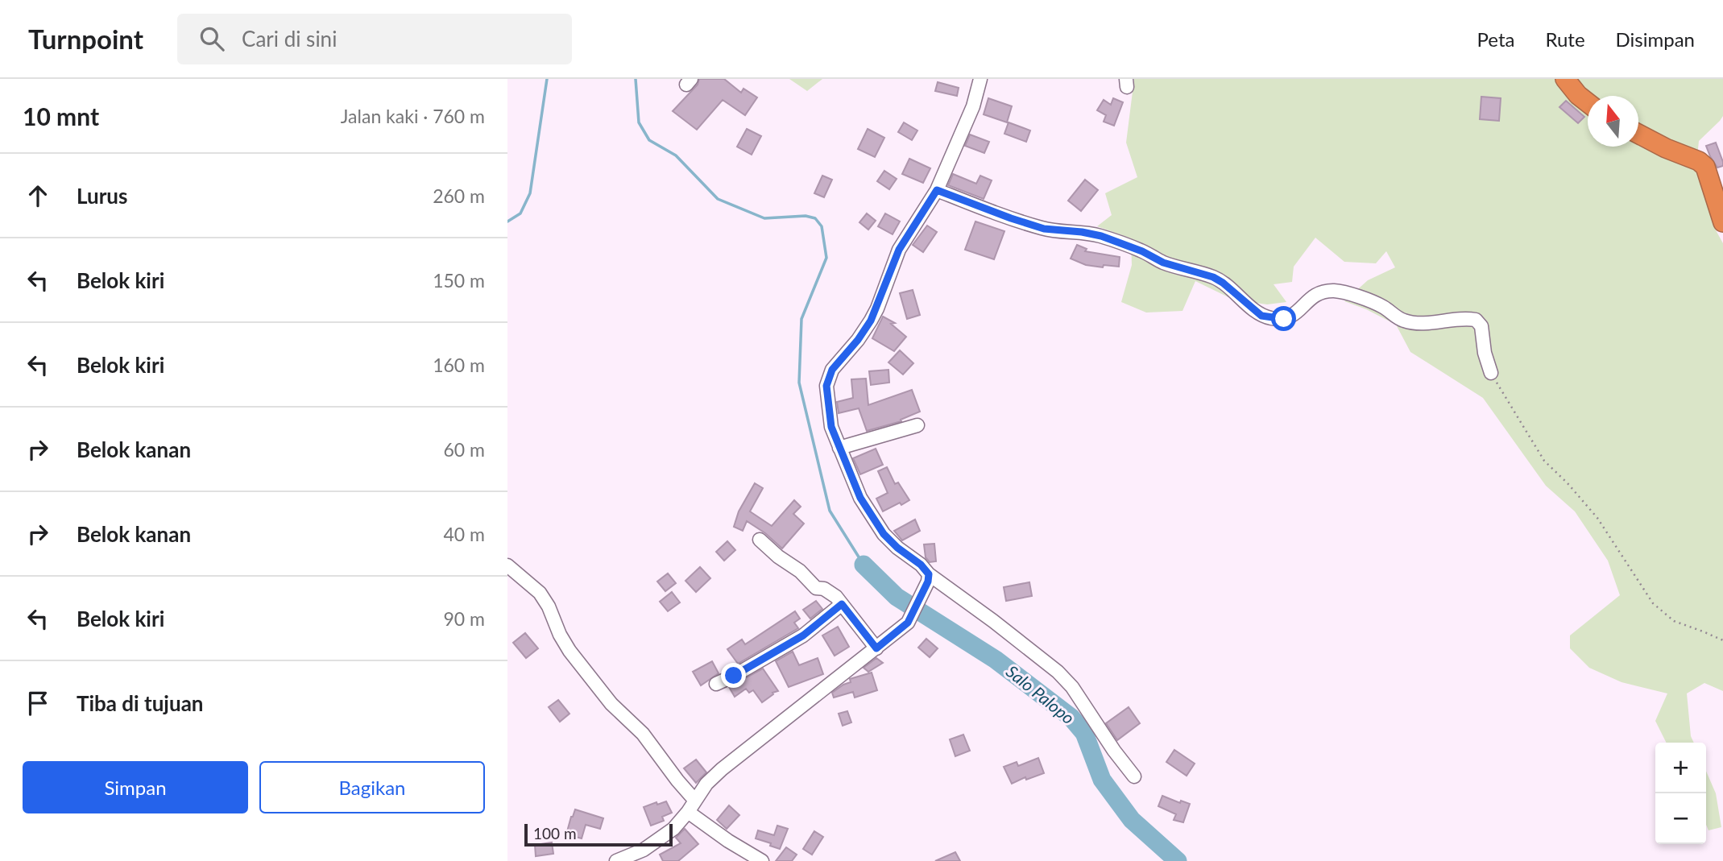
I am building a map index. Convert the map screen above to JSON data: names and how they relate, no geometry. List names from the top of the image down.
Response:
{
  "water": ["Salo Palopo"],
  "scale_bar": "100 m",
  "north": "top",
  "page": {
    "header": "Turnpoint",
    "search": "Cari di sini",
    "nav": ["Peta", "Rute", "Disimpan"],
    "heading": ["10 mnt", "Jalan kaki · 760 m"],
    "list": [
      ["Lurus", "260 m"],
      ["Belok kiri", "150 m"],
      ["Belok kiri", "160 m"],
      ["Belok kanan", "60 m"],
      ["Belok kanan", "40 m"],
      ["Belok kiri", "90 m"],
      "Tiba di tujuan"
    ],
    "map_buttons": ["+", "−"],
    "buttons": ["Simpan", "Bagikan"],
    "scale": "100 m"
  }
}
